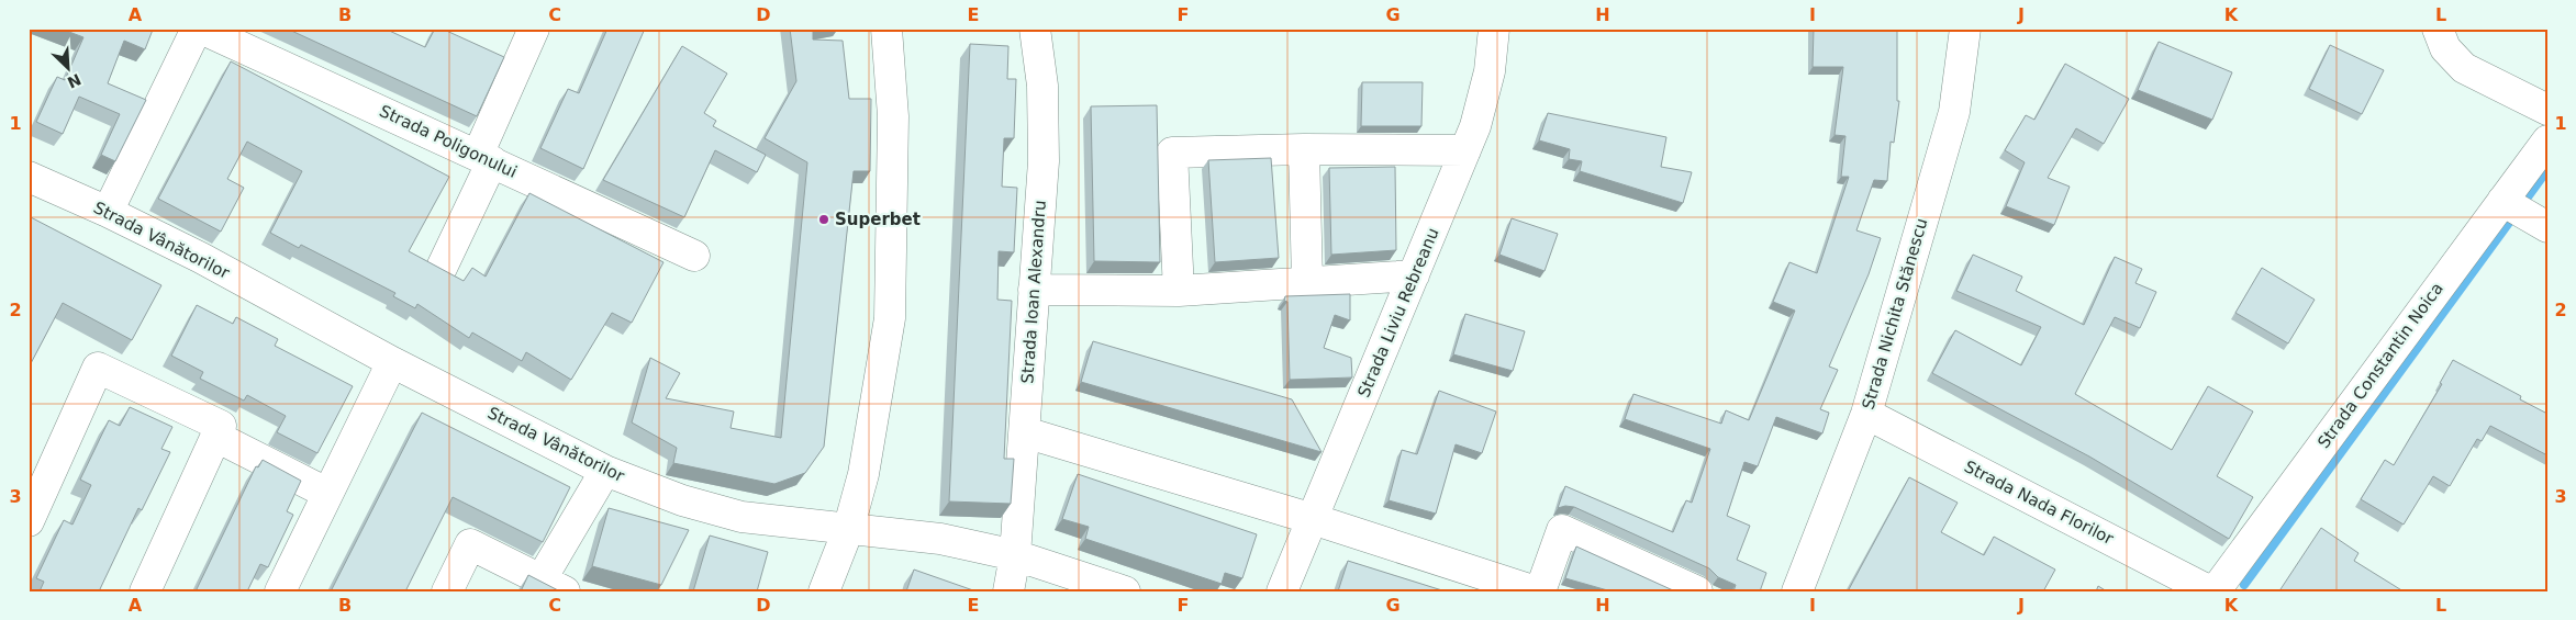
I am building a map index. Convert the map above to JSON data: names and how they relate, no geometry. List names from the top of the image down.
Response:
{
  "streets": {
    "street": [
      "Strada Poligonului",
      "Strada Vânătorilor",
      "Strada Ioan Alexandru",
      "Strada Liviu Rebreanu",
      "Strada Nichita Stănescu",
      "Strada Constantin Noica",
      "Strada Nada Florilor"
    ]
  },
  "crossings": [
    ["Strada Vânătorilor", "Strada Ioan Alexandru"],
    ["Strada Nichita Stănescu", "Strada Nada Florilor"],
    ["Strada Constantin Noica", "Strada Nada Florilor"]
  ],
  "places": ["Superbet"],
  "north": "bottom right",
  "grid": {
    "columns": [
      "A",
      "B",
      "C",
      "D",
      "E",
      "F",
      "G",
      "H",
      "I",
      "J",
      "K",
      "L"
    ],
    "rows": ["1", "2", "3"]
  }
}
